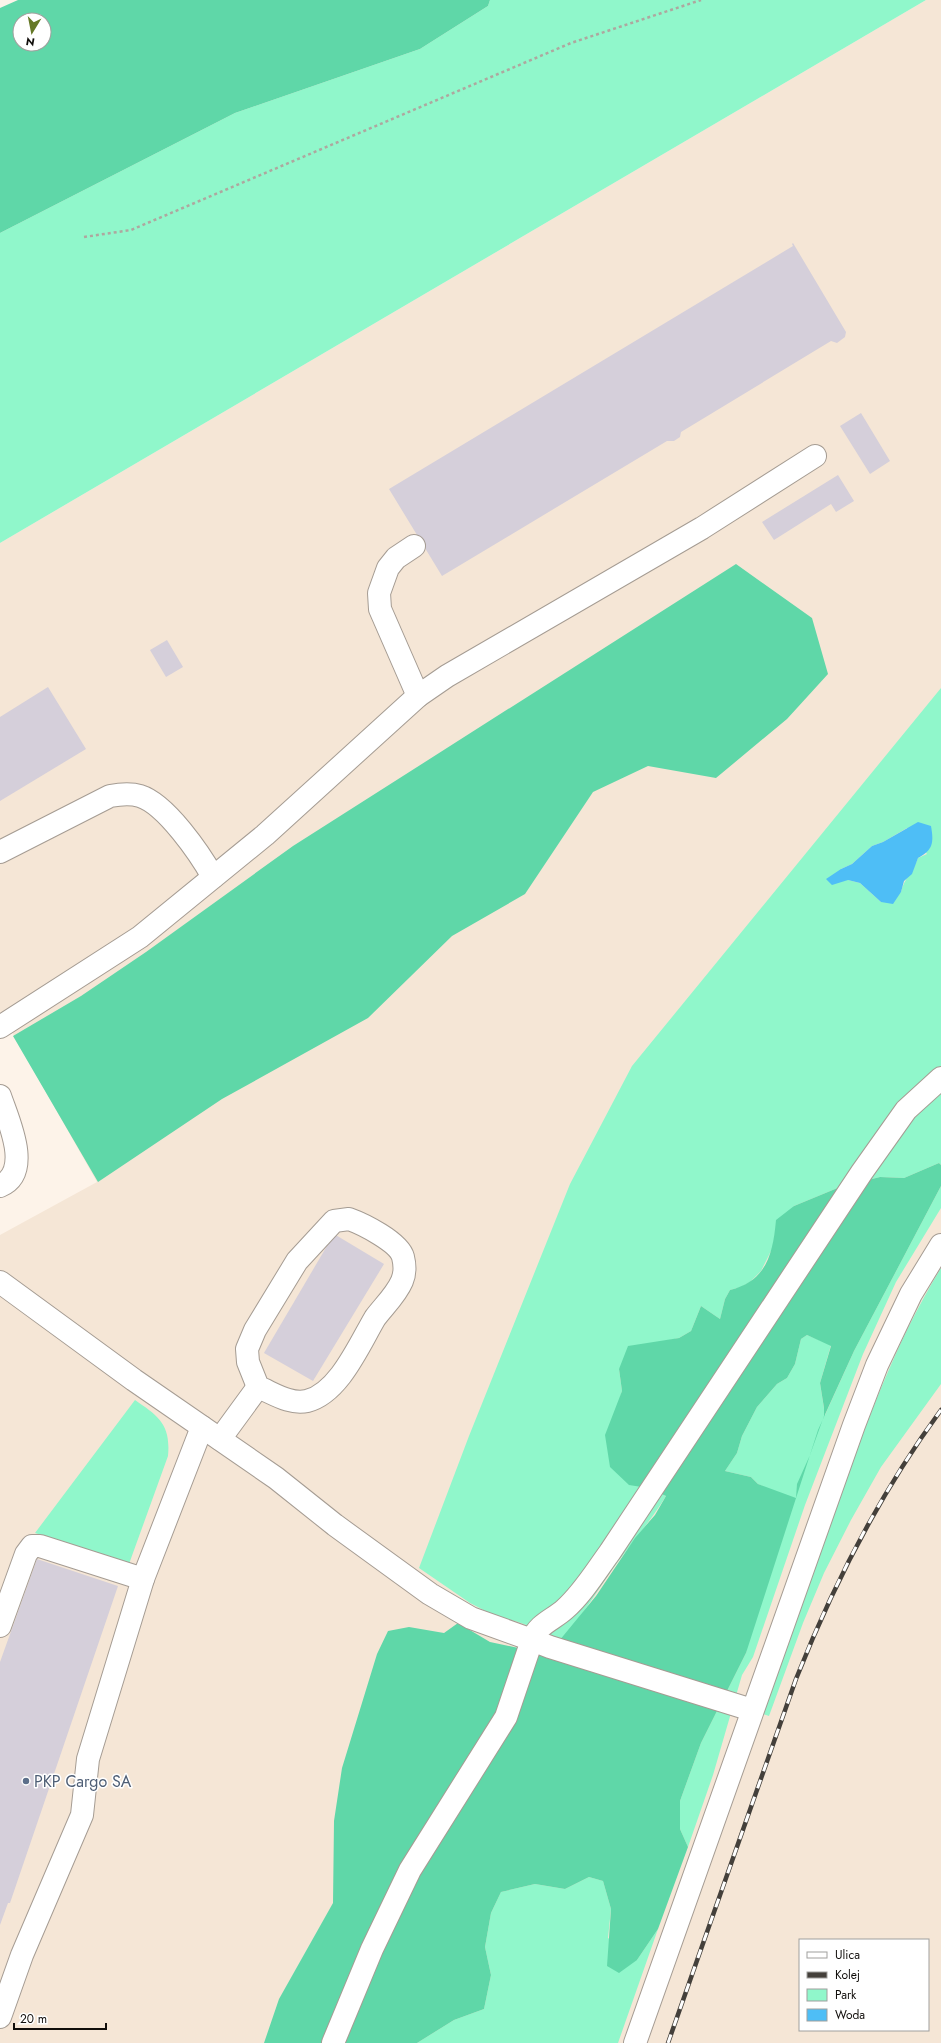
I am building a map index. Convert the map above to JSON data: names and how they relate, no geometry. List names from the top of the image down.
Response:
{
  "places": ["PKP Cargo SA"],
  "legend": [
    "Ulica",
    "Kolej",
    "Park",
    "Woda"
  ],
  "scale_bar": "20 m",
  "north": "bottom"
}
